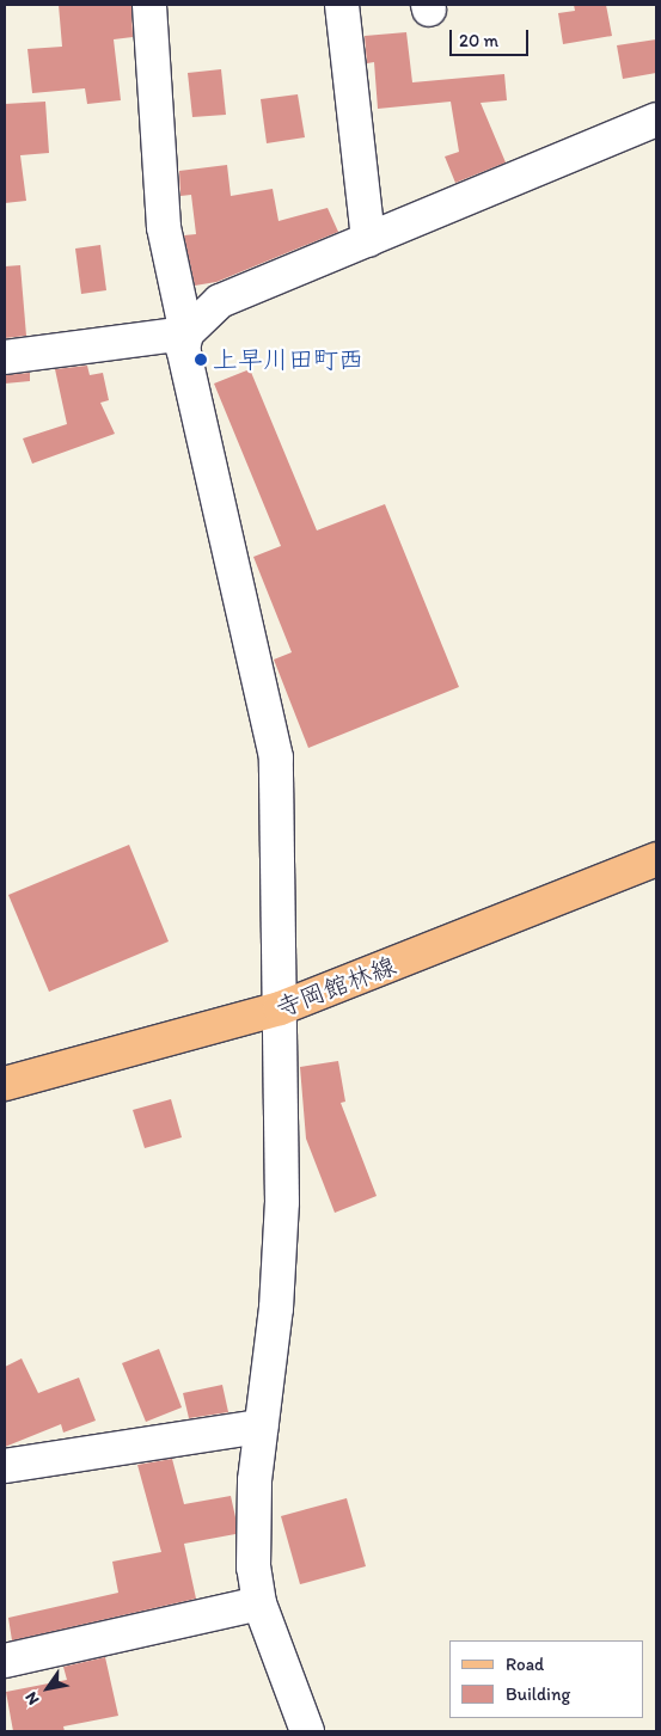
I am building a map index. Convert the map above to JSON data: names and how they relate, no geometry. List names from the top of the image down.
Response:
{
  "streets": {
    "main road": ["寺岡館林線"]
  },
  "places": ["上早川田町西"],
  "legend": ["Road", "Building"],
  "scale_bar": "20 m",
  "north": "bottom left"
}
